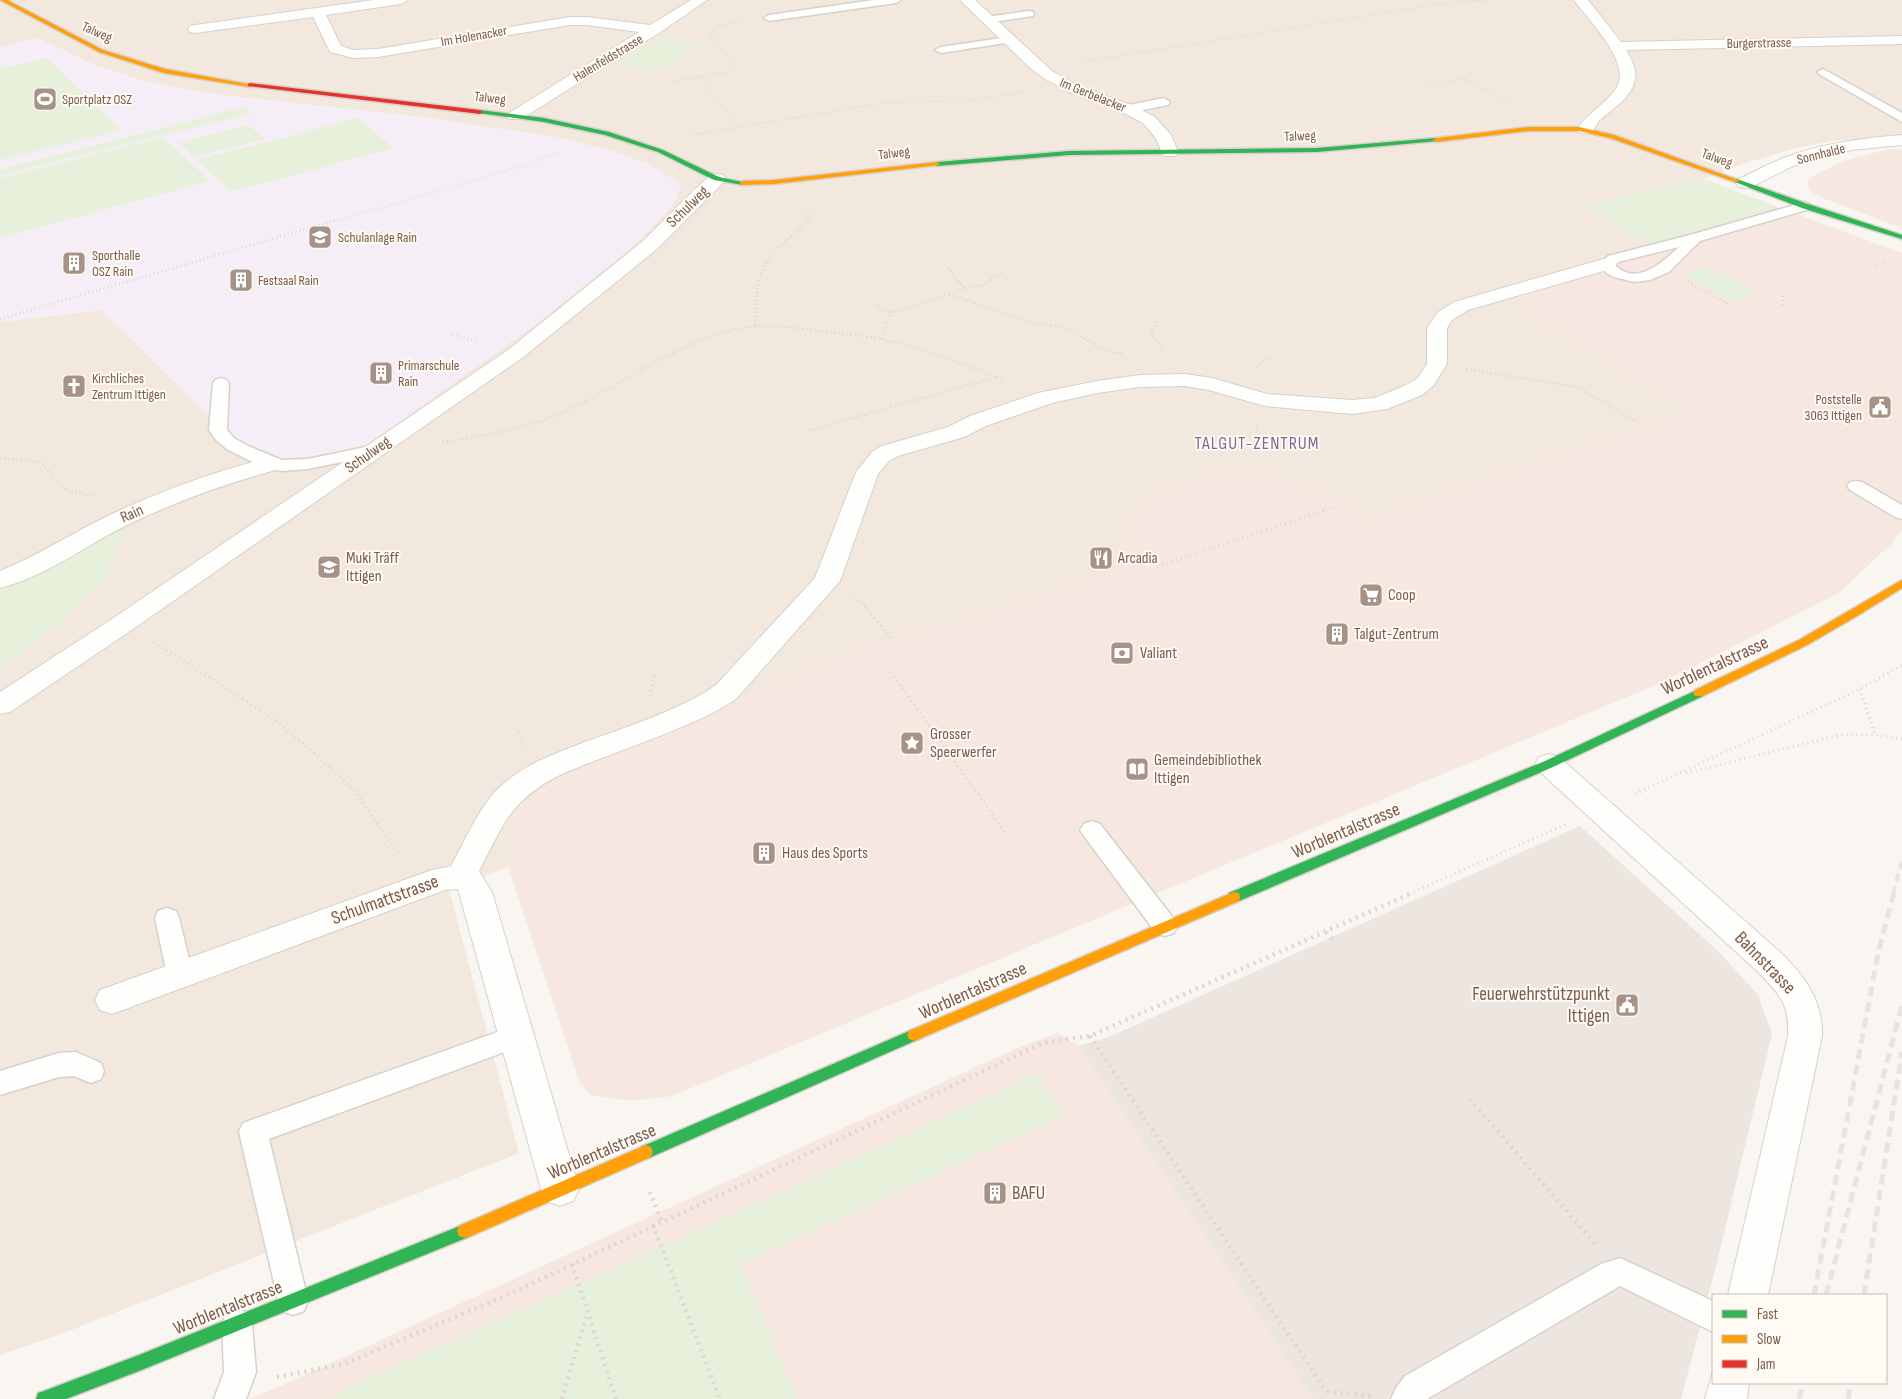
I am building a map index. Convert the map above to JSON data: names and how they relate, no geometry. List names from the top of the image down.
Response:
{
  "streets": {
    "street": [
      "Talweg",
      "Im Holenacker",
      "Burgerstrasse",
      "Halenfeldstrasse",
      "Im Gerbelacker",
      "Sonnhalde",
      "Schulweg",
      "Rain",
      "Worblentalstrasse",
      "Schulmattstrasse",
      "Bahnstrasse"
    ]
  },
  "crossings": [
    ["Talweg", "Halenfeldstrasse"],
    ["Talweg", "Im Gerbelacker"],
    ["Talweg", "Sonnhalde"],
    ["Talweg", "Schulweg"],
    ["Im Holenacker", "Halenfeldstrasse"],
    ["Schulweg", "Rain"],
    ["Worblentalstrasse", "Schulmattstrasse"],
    ["Worblentalstrasse", "Bahnstrasse"]
  ],
  "districts": ["TALGUT-ZENTRUM"],
  "places": {
    "sports": ["Sportplatz OSZ"],
    "school or university": ["Schulanlage Rain", "Muki Träff Ittigen"],
    "building": [
      "Sporthalle OSZ Rain",
      "Festsaal Rain",
      "Primarschule Rain",
      "Talgut-Zentrum",
      "Haus des Sports",
      "BAFU"
    ],
    "church": ["Kirchliches Zentrum Ittigen"],
    "public building": ["Poststelle 3063 Ittigen", "Feuerwehrstützpunkt Ittigen"],
    "restaurant": ["Arcadia"],
    "supermarket": ["Coop"],
    "bank": ["Valiant"],
    "place": ["Grosser Speerwerfer"],
    "library": ["Gemeindebibliothek Ittigen"]
  },
  "legend": ["Fast", "Slow", "Jam"]
}
